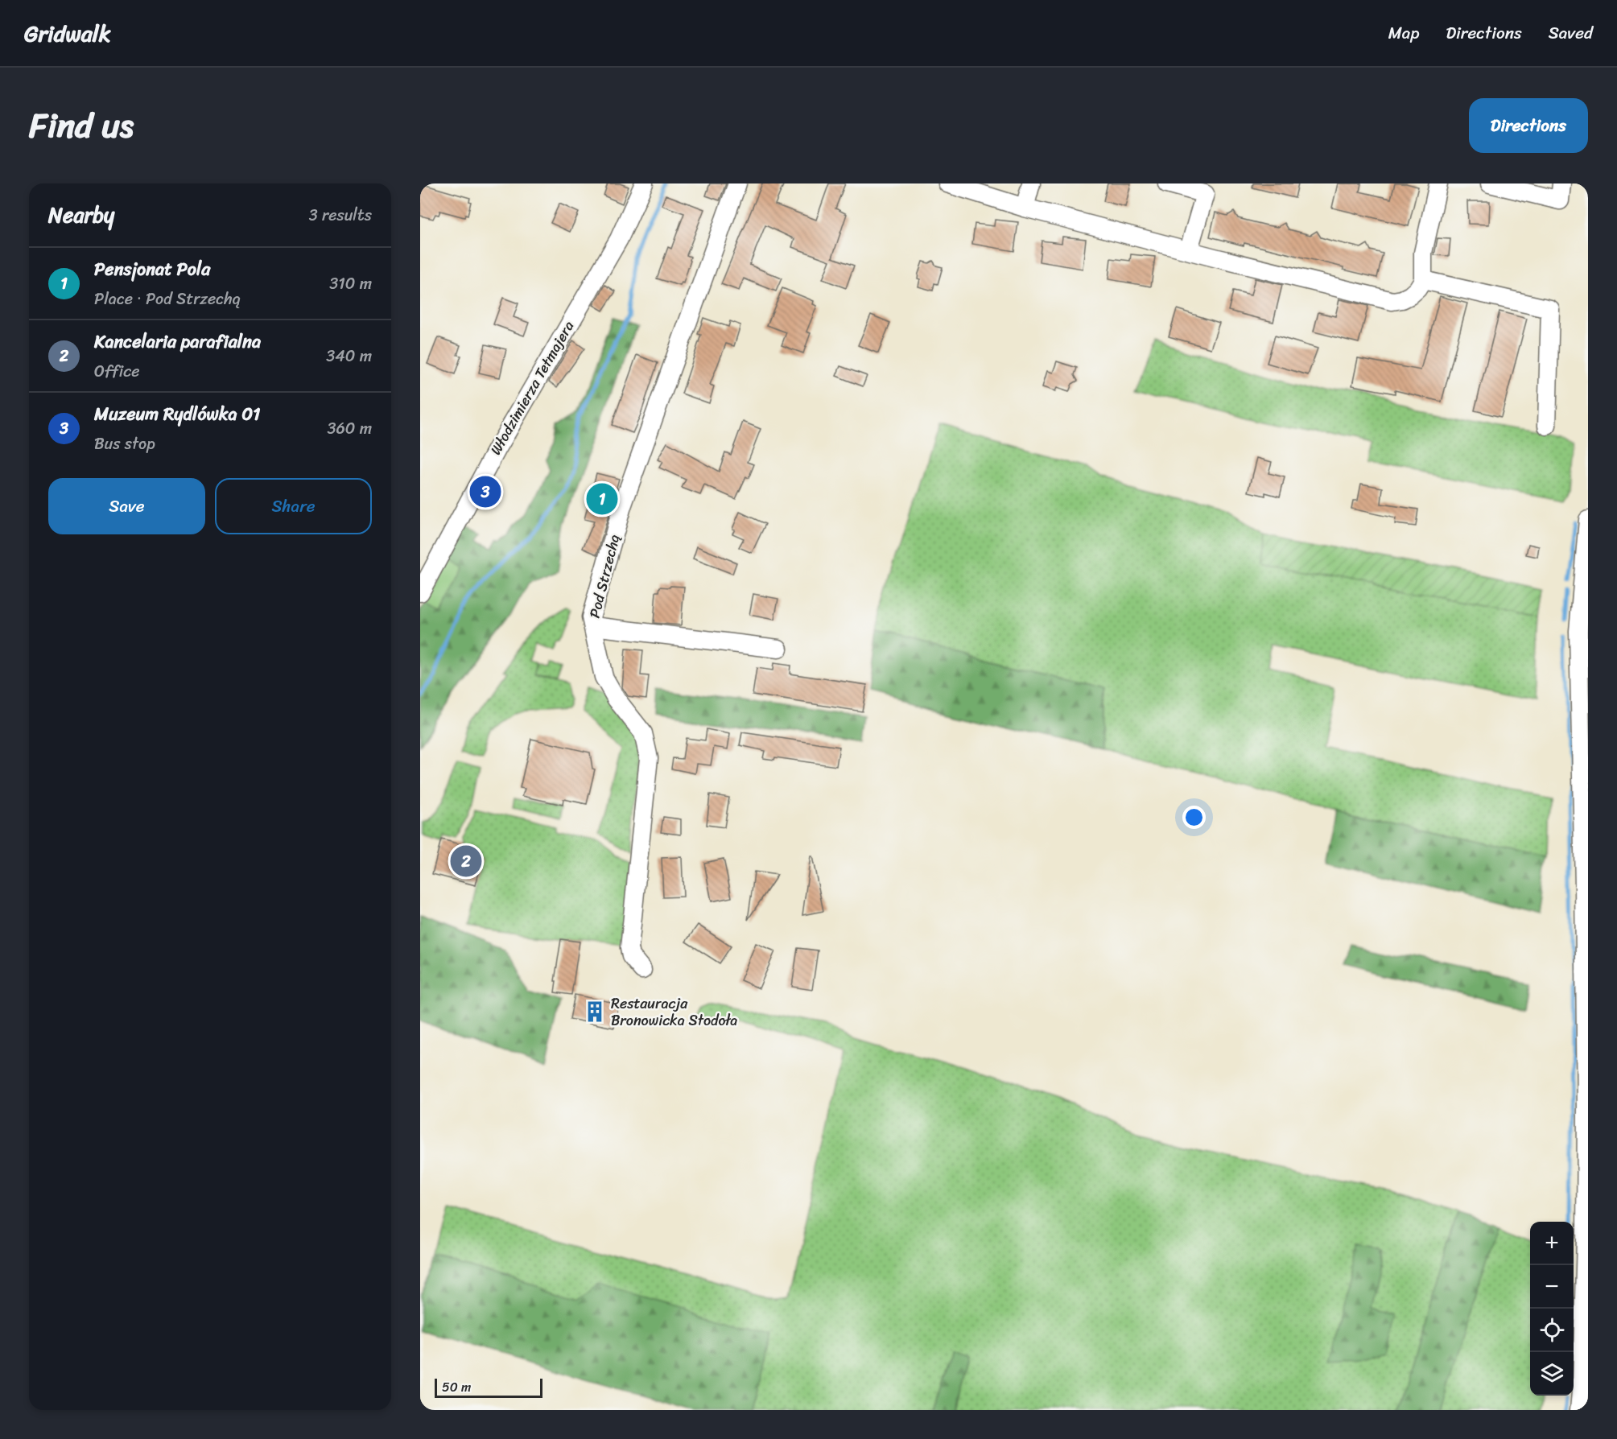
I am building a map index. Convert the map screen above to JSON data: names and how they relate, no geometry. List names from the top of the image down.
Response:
{
  "streets": {
    "street": ["Włodzimierza Tetmajera", "Pod Strzechą"]
  },
  "places": {
    "building": ["Restauracja Bronowicka Stodoła"]
  },
  "scale_bar": "50 m",
  "page": {
    "header": "Gridwalk",
    "nav": ["Map", "Directions", "Saved"],
    "title": "Find us",
    "buttons": [
      "Directions",
      ["Save", "Share"]
    ],
    "heading": ["Nearby", "3 results"],
    "list": [
      {
        "mark": "1",
        "name": "Pensjonat Pola",
        "note": "Place · Pod Strzechą",
        "value": "310 m"
      },
      {
        "mark": "2",
        "name": "Kancelaria parafialna",
        "note": "Office",
        "value": "340 m"
      },
      {
        "mark": "3",
        "name": "Muzeum Rydlówka 01",
        "note": "Bus stop",
        "value": "360 m"
      }
    ],
    "pins": ["3", "1", "2"],
    "map_buttons": ["+", "−"],
    "scale": "50 m"
  }
}
